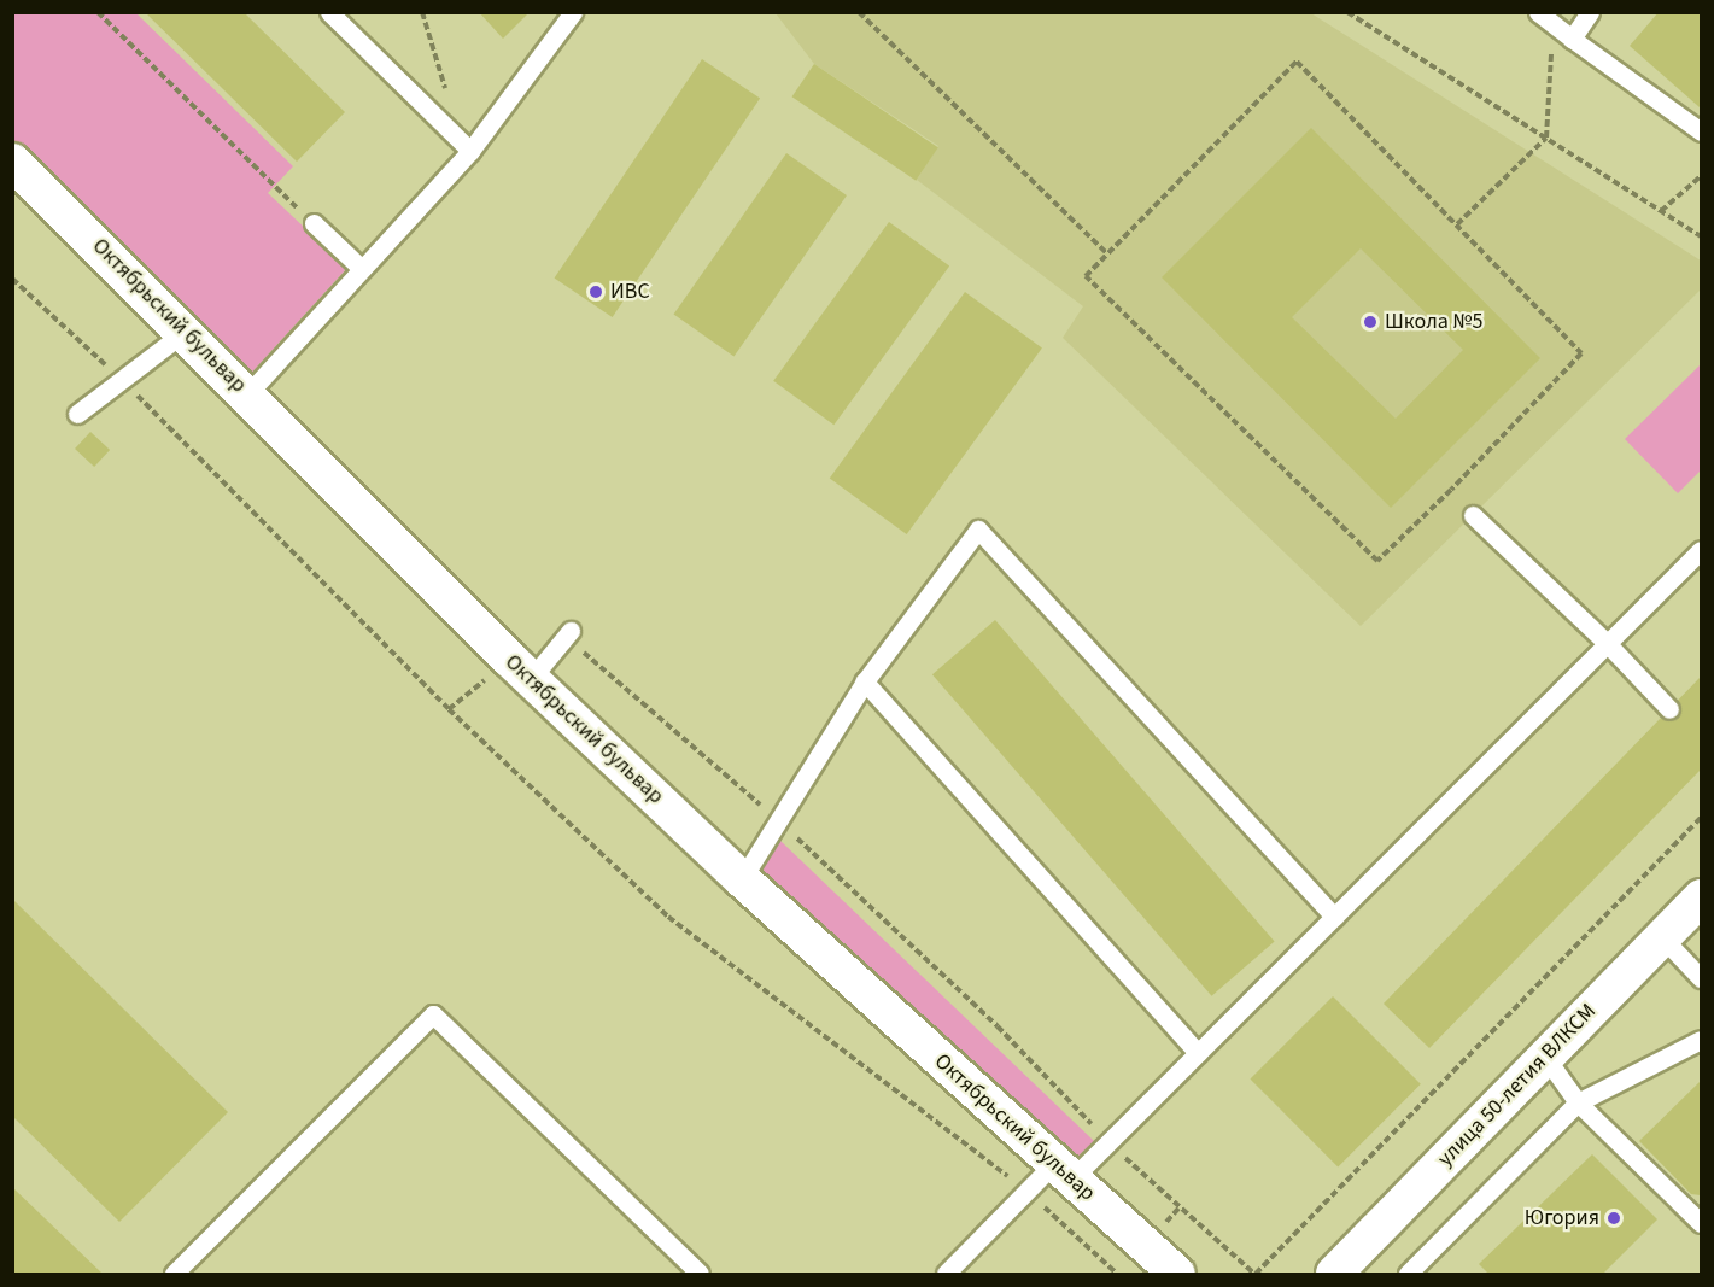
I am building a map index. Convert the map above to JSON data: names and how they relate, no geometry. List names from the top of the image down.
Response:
{
  "streets": {
    "street": ["Октябрьский бульвар", "улица 50-летия ВЛКСМ"]
  },
  "places": ["ИВС", "Школа №5", "Югория"]
}
